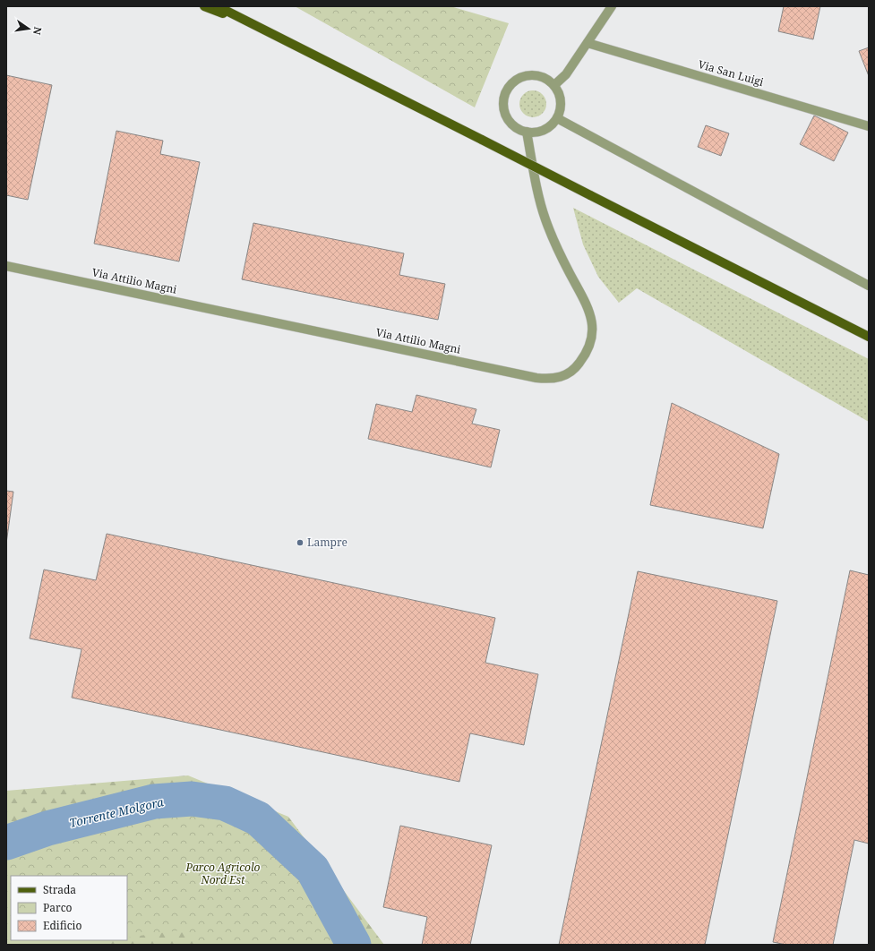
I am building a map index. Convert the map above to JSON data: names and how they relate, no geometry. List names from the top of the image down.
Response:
{
  "streets": {
    "street": ["Via San Luigi", "Via Attilio Magni"]
  },
  "water": ["Torrente Molgora"],
  "parks": ["Parco Agricolo Nord Est"],
  "places": ["Lampre"],
  "legend": ["Strada", "Parco", "Edificio"],
  "north": "right"
}
